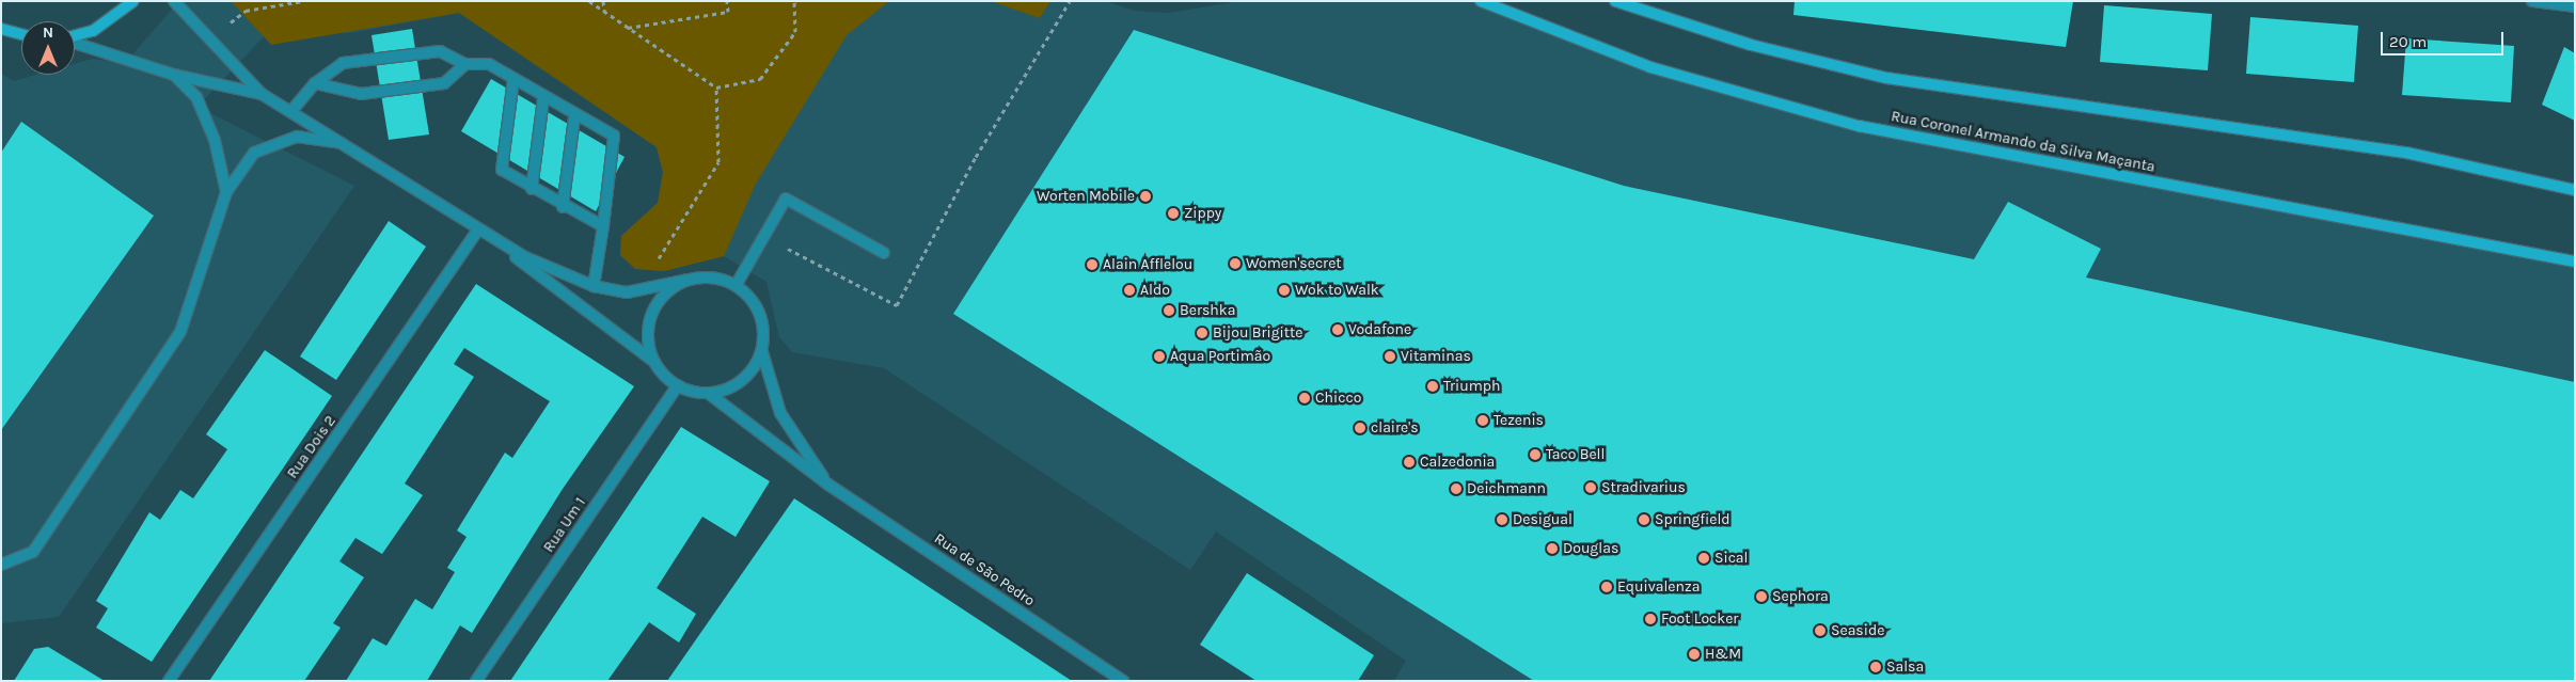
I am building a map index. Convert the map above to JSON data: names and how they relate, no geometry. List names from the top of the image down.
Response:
{
  "streets": {
    "main road": ["Rua Coronel Armando da Silva Maçanta"],
    "street": ["Rua Dois 2", "Rua Um 1", "Rua de São Pedro"]
  },
  "crossings": [
    ["Rua Um 1", "Rua de São Pedro"]
  ],
  "places": [
    "Worten Mobile",
    "Zippy",
    "Women'secret",
    "Alain Afflelou",
    "Aldo",
    "Wok to Walk",
    "Bershka",
    "Vodafone",
    "Bijou Brigitte",
    "Aqua Portimão",
    "Vitaminas",
    "Triumph",
    "Chicco",
    "Tezenis",
    "claire's",
    "Taco Bell",
    "Calzedonia",
    "Stradivarius",
    "Deichmann",
    "Desigual",
    "Springfield",
    "Douglas",
    "Sical",
    "Equivalenza",
    "Sephora",
    "Foot Locker",
    "Seaside",
    "H&M",
    "Salsa"
  ],
  "scale_bar": "20 m",
  "north": "top"
}
